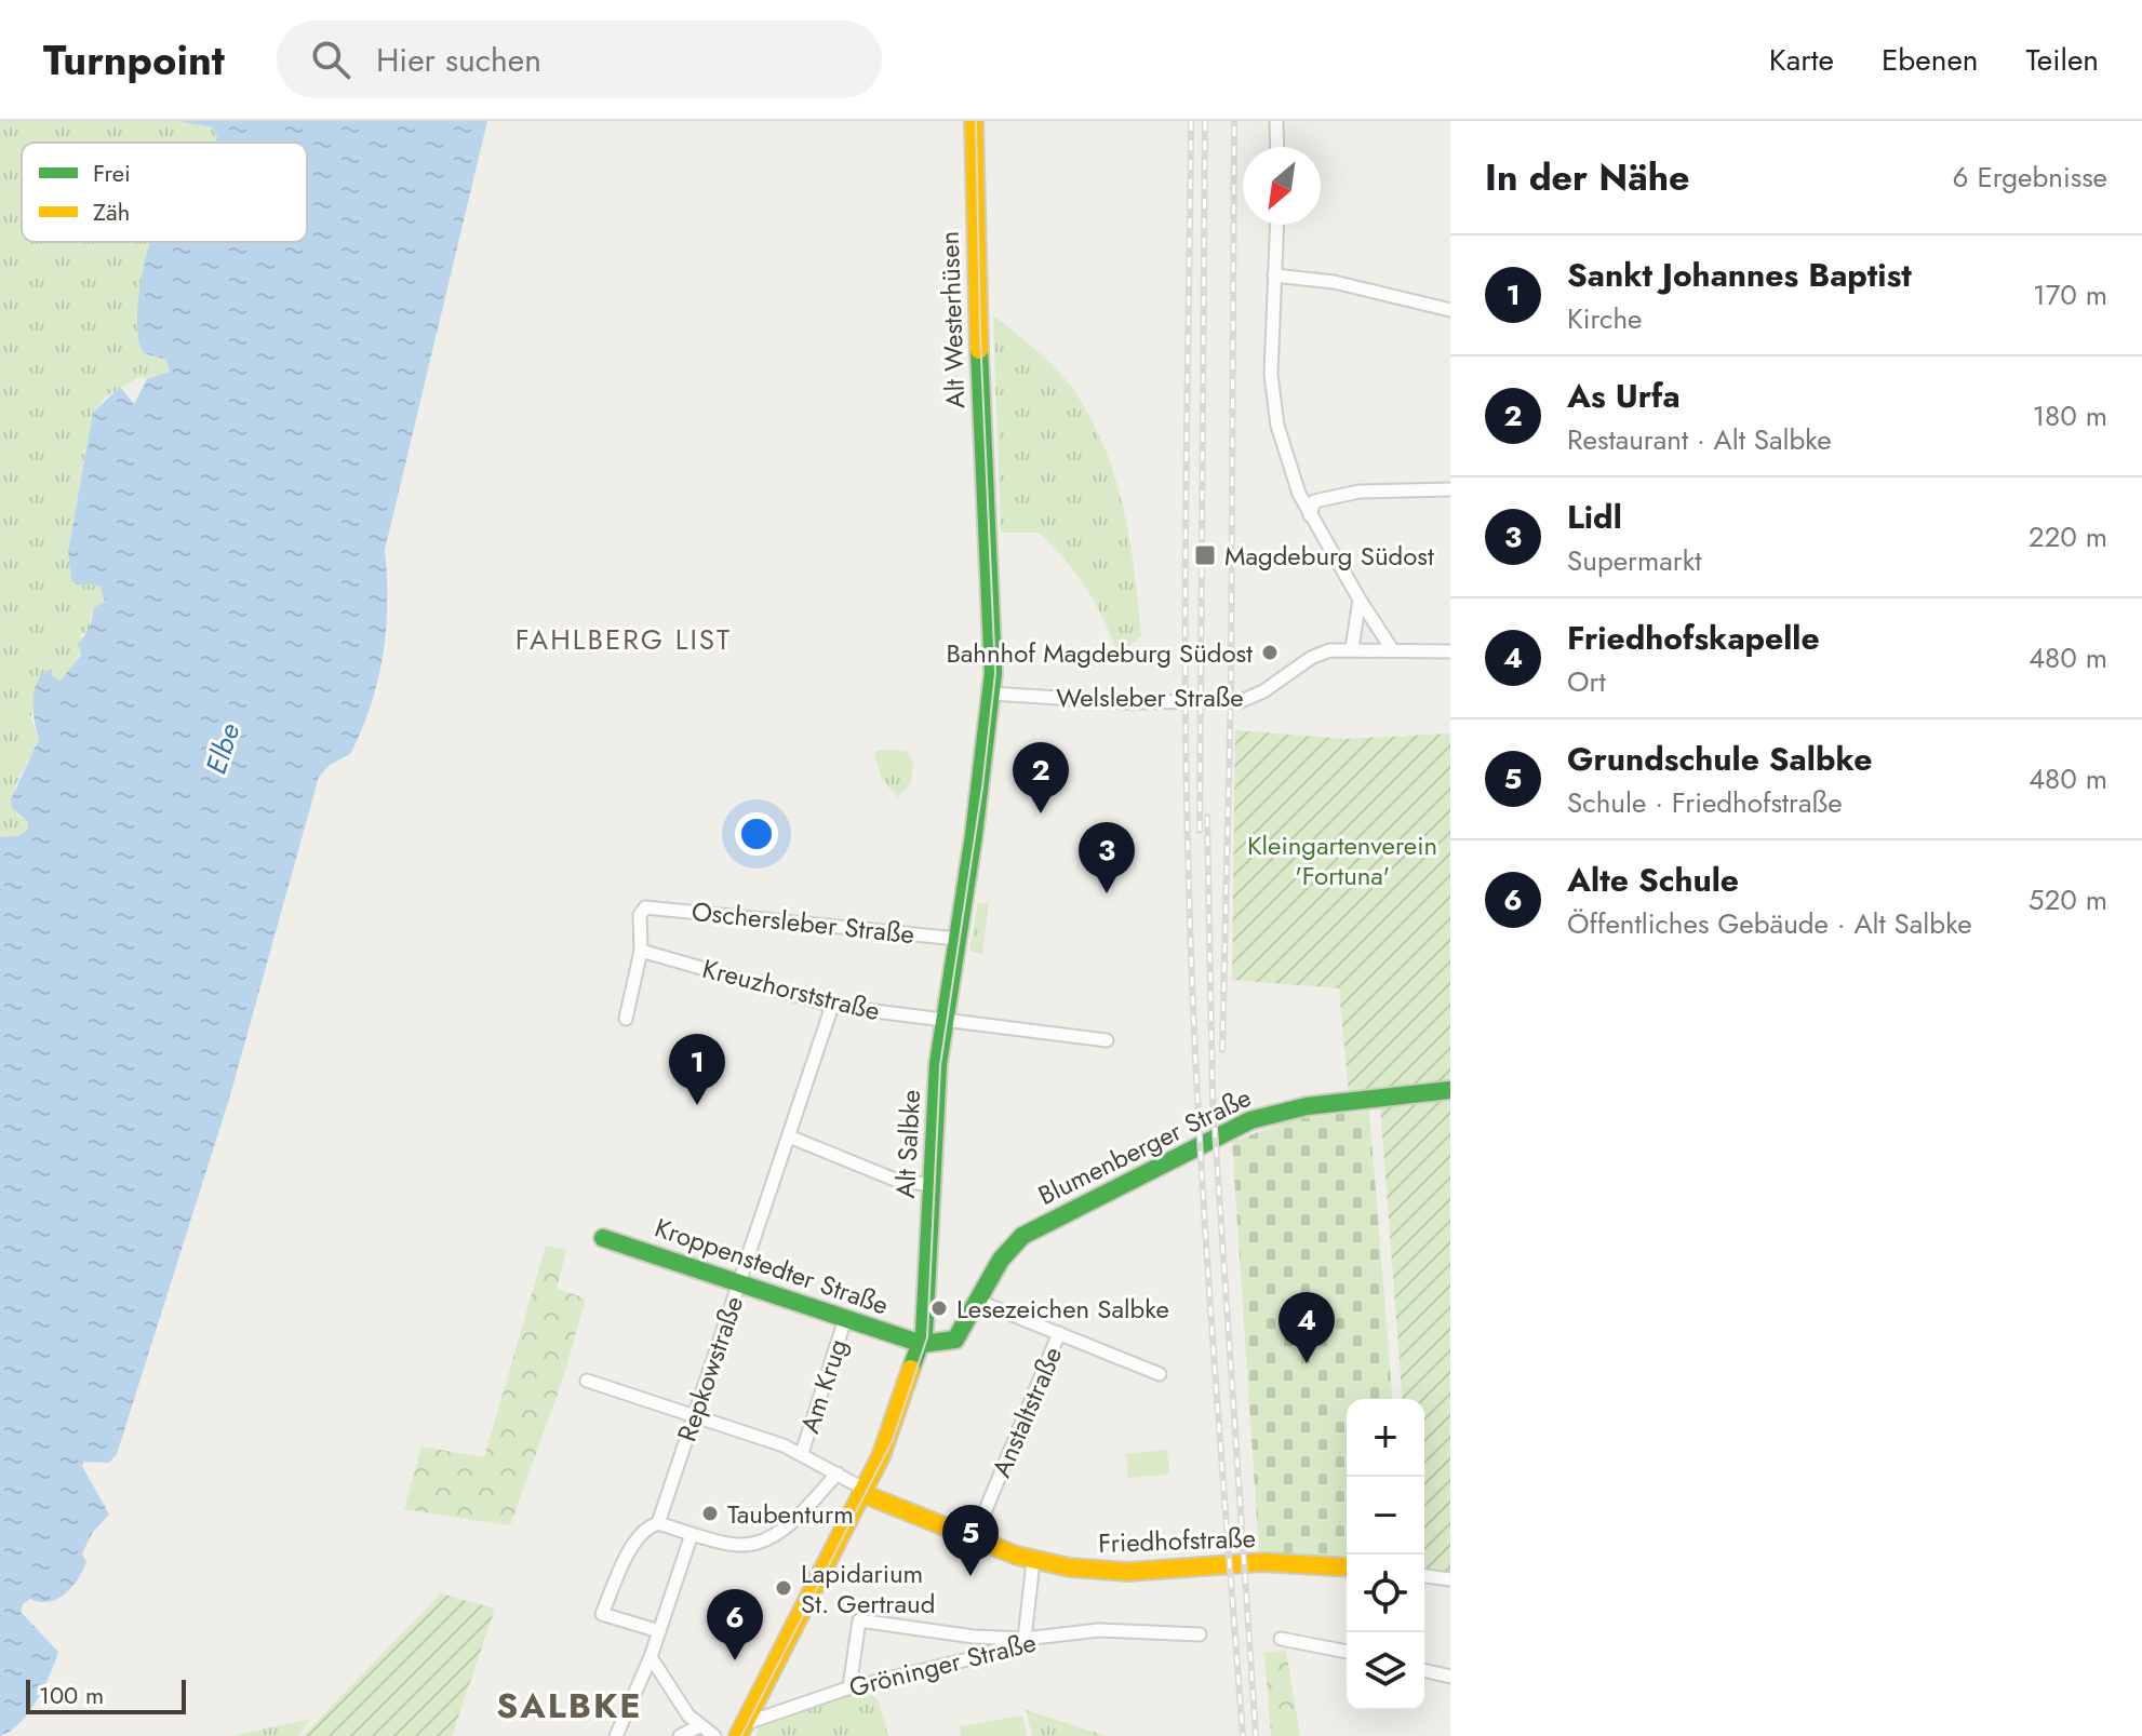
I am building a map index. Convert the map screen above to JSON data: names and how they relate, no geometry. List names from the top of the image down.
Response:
{
  "streets": {
    "main road": [
      "Alt Westerhüsen",
      "Alt Salbke",
      "Blumenberger Straße",
      "Kroppenstedter Straße",
      "Friedhofstraße"
    ],
    "street": [
      "Welsleber Straße",
      "Oschersleber Straße",
      "Kreuzhorststraße",
      "Repkowstraße",
      "Am Krug",
      "Anstaltstraße",
      "Gröninger Straße"
    ]
  },
  "crossings": [
    ["Alt Westerhüsen", "Alt Salbke"],
    ["Welsleber Straße", "Alt Salbke"],
    ["Oschersleber Straße", "Kreuzhorststraße"],
    ["Oschersleber Straße", "Alt Salbke"],
    ["Kreuzhorststraße", "Alt Salbke"],
    ["Kreuzhorststraße", "Repkowstraße"],
    ["Alt Salbke", "Blumenberger Straße"],
    ["Alt Salbke", "Kroppenstedter Straße"],
    ["Alt Salbke", "Friedhofstraße"],
    ["Alt Salbke", "Gröninger Straße"],
    ["Blumenberger Straße", "Kroppenstedter Straße"],
    ["Blumenberger Straße", "Anstaltstraße"],
    ["Kroppenstedter Straße", "Repkowstraße"],
    ["Kroppenstedter Straße", "Am Krug"],
    ["Anstaltstraße", "Friedhofstraße"]
  ],
  "districts": ["FAHLBERG LIST", "SALBKE"],
  "water": ["Elbe"],
  "parks": ["Kleingartenverein 'Fortuna'"],
  "places": {
    "transit": ["Magdeburg Südost"],
    "other": [
      "Bahnhof Magdeburg Südost",
      "Lesezeichen Salbke",
      "Taubenturm",
      "Lapidarium St. Gertraud"
    ]
  },
  "legend": ["Frei", "Zäh"],
  "scale_bar": "100 m",
  "north": "bottom left",
  "page": {
    "header": "Turnpoint",
    "search": "Hier suchen",
    "nav": ["Karte", "Ebenen", "Teilen"],
    "heading": ["In der Nähe", "6 Ergebnisse"],
    "list": [
      {
        "mark": "1",
        "name": "Sankt Johannes Baptist",
        "note": "Kirche",
        "value": "170 m"
      },
      {
        "mark": "2",
        "name": "As Urfa",
        "note": "Restaurant · Alt Salbke",
        "value": "180 m"
      },
      {
        "mark": "3",
        "name": "Lidl",
        "note": "Supermarkt",
        "value": "220 m"
      },
      {
        "mark": "4",
        "name": "Friedhofskapelle",
        "note": "Ort",
        "value": "480 m"
      },
      {
        "mark": "5",
        "name": "Grundschule Salbke",
        "note": "Schule · Friedhofstraße",
        "value": "480 m"
      },
      {
        "mark": "6",
        "name": "Alte Schule",
        "note": "Öffentliches Gebäude · Alt Salbke",
        "value": "520 m"
      }
    ],
    "pins": [
      "2",
      "3",
      "1",
      "4",
      "5",
      "6"
    ],
    "map_buttons": ["+", "−"],
    "scale": "100 m"
  }
}
